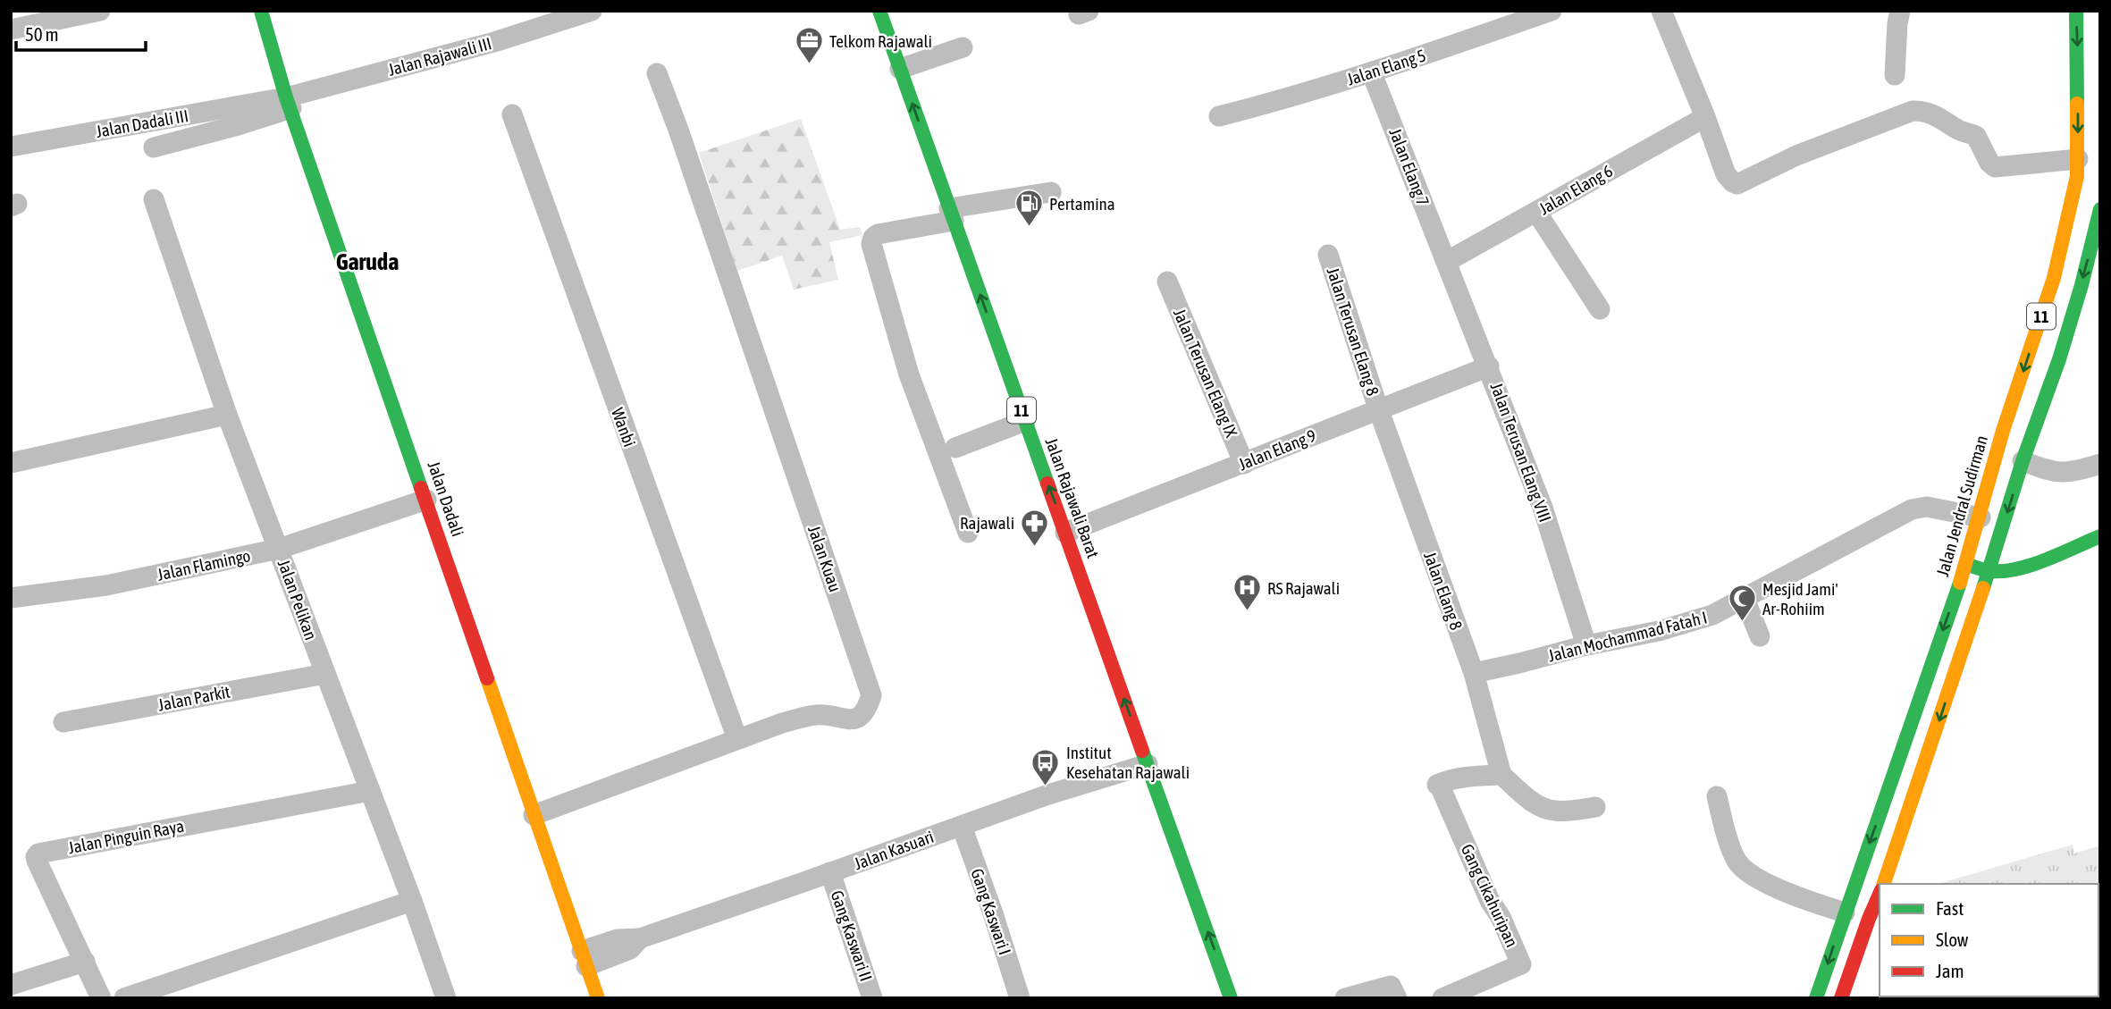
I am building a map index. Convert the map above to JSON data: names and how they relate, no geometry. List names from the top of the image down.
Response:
{
  "streets": {
    "main road": [
      "11",
      "Jalan Rajawali Barat",
      "Jalan Dadali",
      "Jalan Jendral Sudirman"
    ],
    "street": [
      "Jalan Rajawali III",
      "Jalan Elang 5",
      "Jalan Dadali III",
      "Jalan Elang 7",
      "Jalan Elang 6",
      "Jalan Terusan Elang 8",
      "Jalan Terusan Elang IX",
      "Wanbi",
      "Jalan Elang 9",
      "Jalan Terusan Elang VIII",
      "Jalan Kuau",
      "Jalan Flamingo",
      "Jalan Elang 8",
      "Jalan Pelikan",
      "Jalan Mochammad Fatah I",
      "Jalan Parkit",
      "Jalan Pinguin Raya",
      "Jalan Kasuari",
      "Gang Cikahuripan",
      "Gang Kaswari I",
      "Gang Kaswari II"
    ]
  },
  "crossings": [
    ["Jalan Rajawali III", "Jalan Dadali III"],
    ["Jalan Rajawali III", "Jalan Dadali"],
    ["Jalan Elang 5", "Jalan Elang 7"],
    ["Jalan Dadali III", "Jalan Dadali"],
    ["Jalan Elang 7", "Jalan Elang 6"],
    ["Jalan Elang 7", "Jalan Terusan Elang VIII"],
    ["Jalan Elang 6", "Jalan Terusan Elang VIII"],
    ["Jalan Terusan Elang 8", "Jalan Elang 9"],
    ["Jalan Terusan Elang 8", "Jalan Elang 8"],
    ["Jalan Terusan Elang IX", "Jalan Elang 9"],
    ["Wanbi", "Jalan Kuau"],
    ["Jalan Elang 9", "Jalan Terusan Elang VIII"],
    ["Jalan Elang 9", "Jalan Rajawali Barat"],
    ["Jalan Elang 9", "Jalan Elang 8"],
    ["Jalan Terusan Elang VIII", "Jalan Mochammad Fatah I"],
    ["Jalan Rajawali Barat", "Jalan Kasuari"],
    ["Jalan Dadali", "Jalan Kuau"],
    ["Jalan Dadali", "Jalan Flamingo"],
    ["Jalan Dadali", "Jalan Kasuari"],
    ["Jalan Jendral Sudirman", "Jalan Mochammad Fatah I"],
    ["Jalan Flamingo", "Jalan Pelikan"],
    ["Jalan Elang 8", "Jalan Mochammad Fatah I"],
    ["Jalan Elang 8", "Gang Cikahuripan"],
    ["Jalan Pelikan", "Jalan Parkit"],
    ["Jalan Pelikan", "Jalan Pinguin Raya"],
    ["Jalan Kasuari", "Gang Kaswari I"],
    ["Jalan Kasuari", "Gang Kaswari II"]
  ],
  "one_way": ["Jalan Rajawali Barat"],
  "districts": ["Garuda"],
  "places": {
    "office": ["Telkom Rajawali"],
    "fuel station": ["Pertamina"],
    "pharmacy": ["Rajawali"],
    "hospital": ["RS Rajawali"],
    "mosque": ["Mesjid Jami' Ar-Rohiim"],
    "bus stop": ["Institut Kesehatan Rajawali"]
  },
  "legend": ["Fast", "Slow", "Jam"],
  "scale_bar": "50 m"
}
